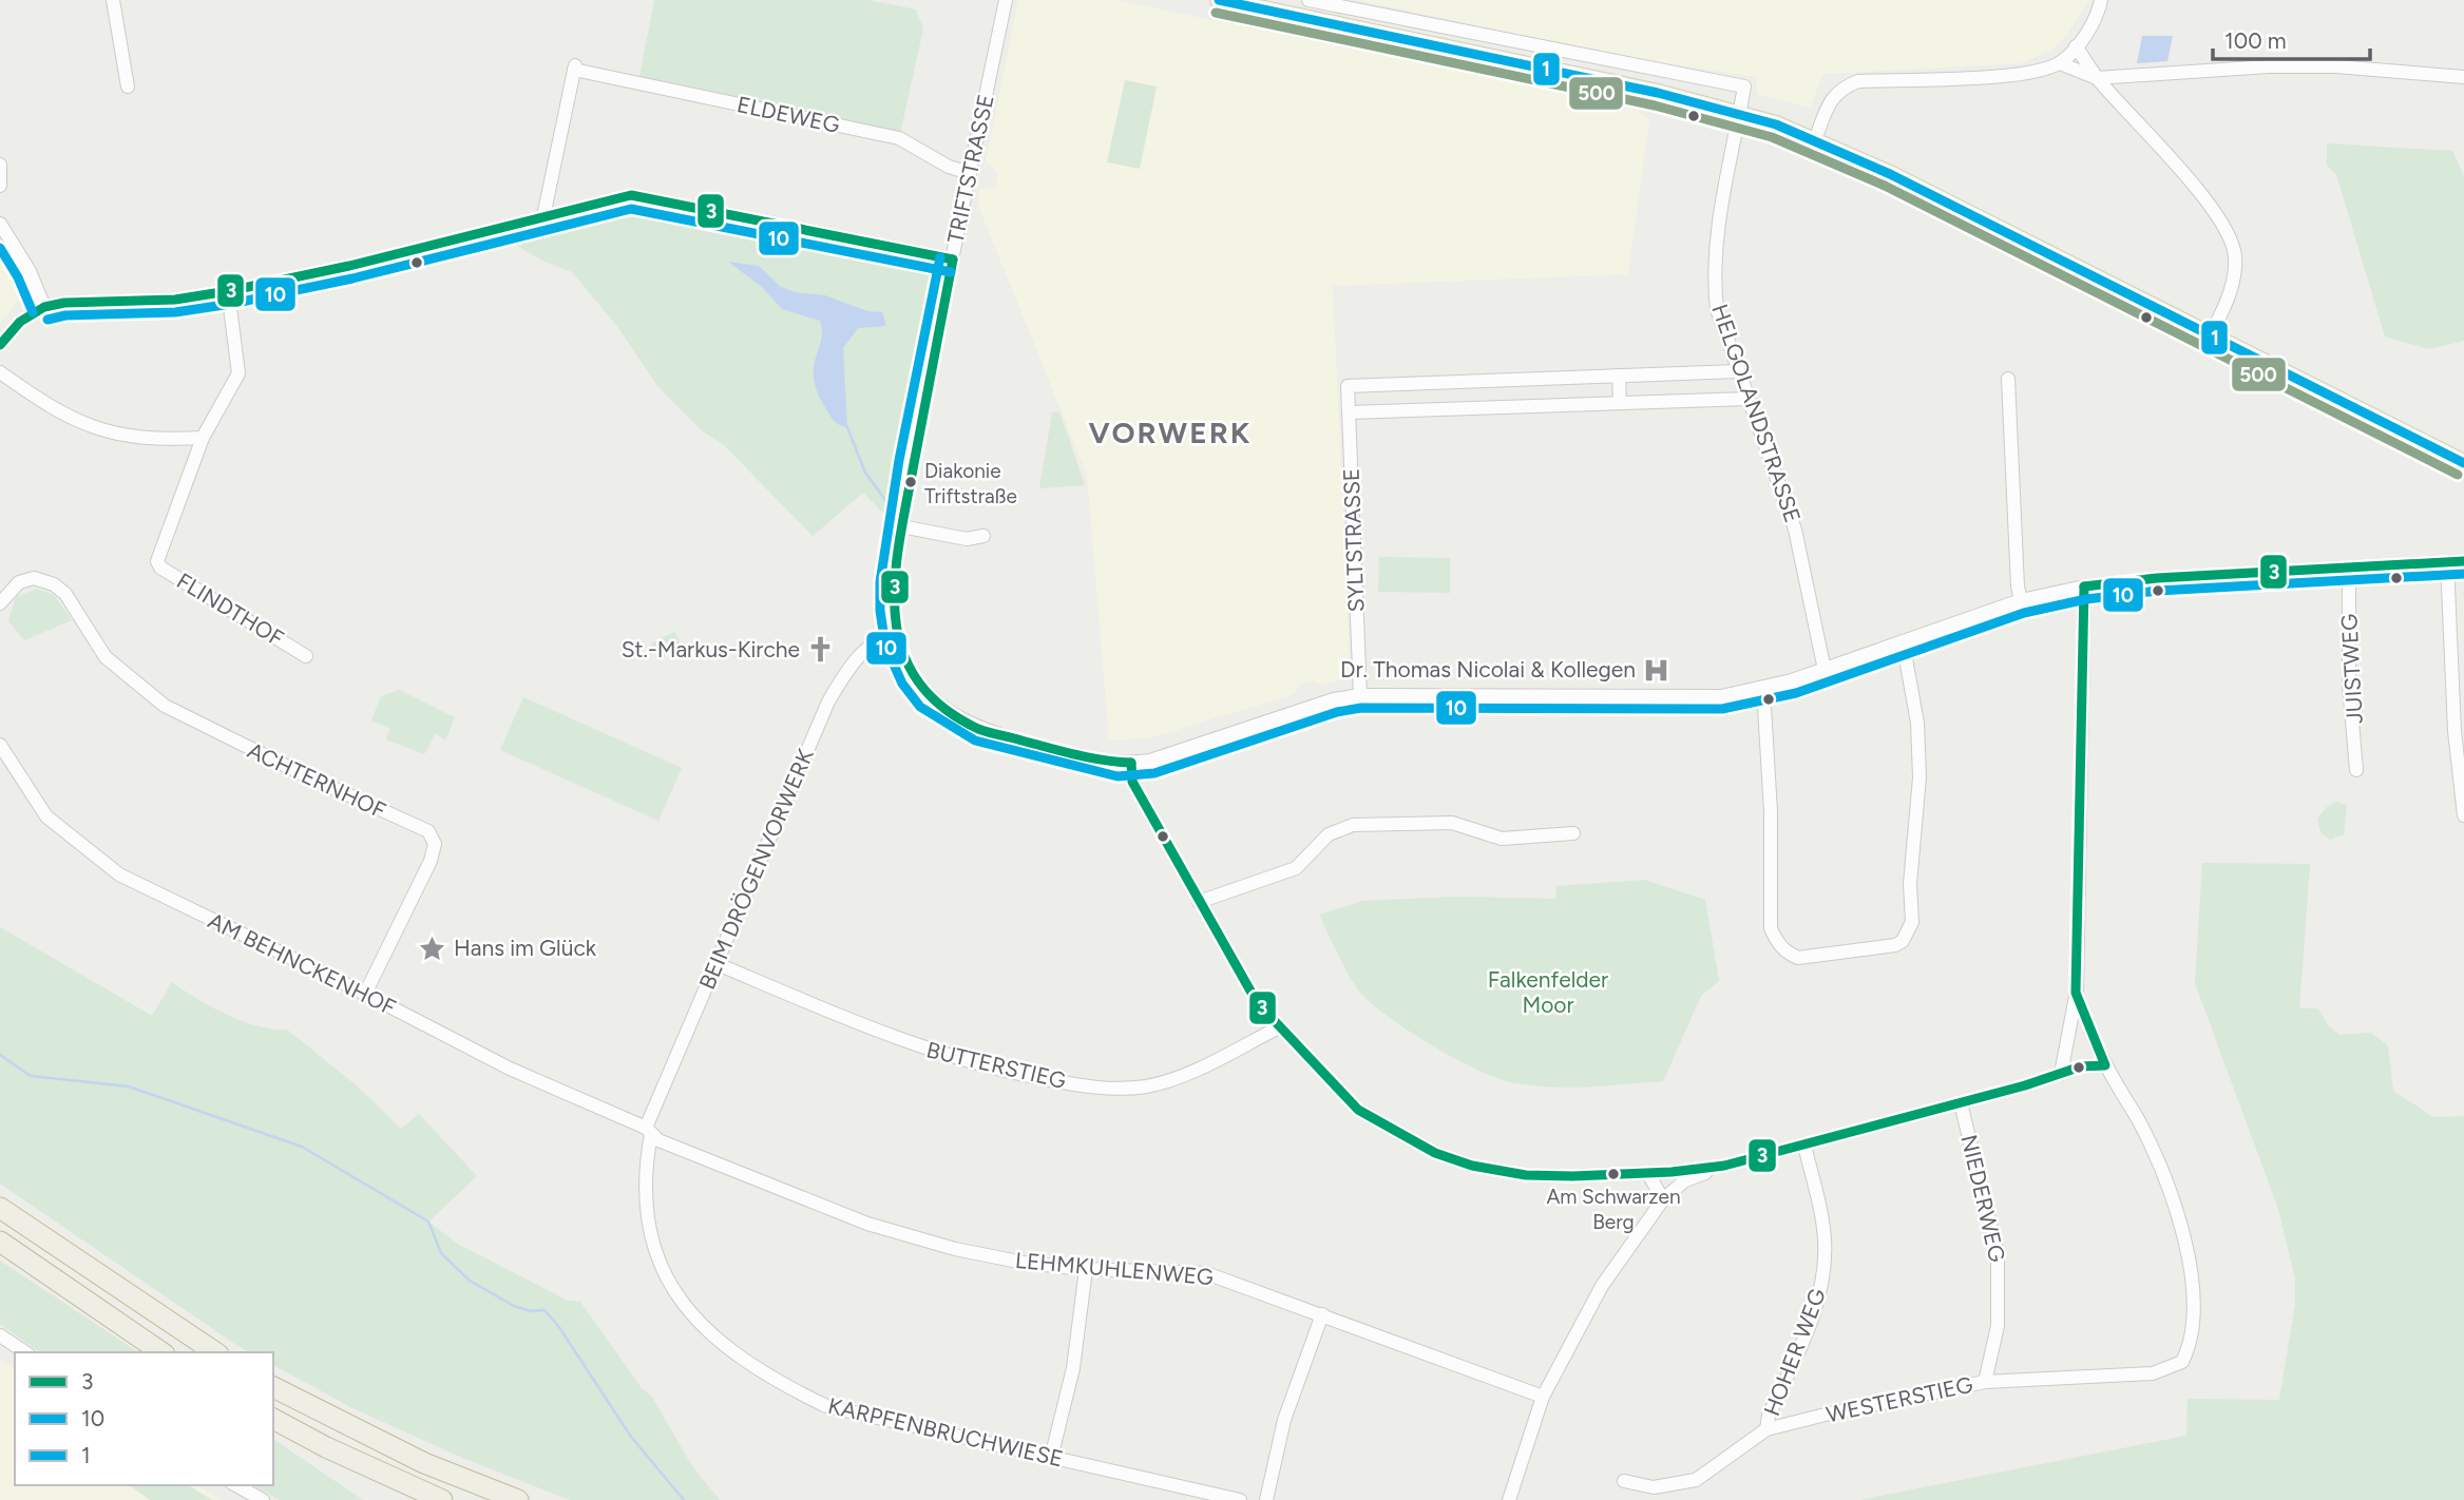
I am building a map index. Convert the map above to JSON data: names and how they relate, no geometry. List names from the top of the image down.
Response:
{
  "streets": {
    "street": [
      "ELDEWEG",
      "TRIFTSTRASSE",
      "HELGOLANDSTRASSE",
      "SYLTSTRASSE",
      "FLINDTHOF",
      "JUISTWEG",
      "ACHTERNHOF",
      "BEIM DRÖGENVORWERK",
      "AM BEHNCKENHOF",
      "BUTTERSTIEG",
      "NIEDERWEG",
      "LEHMKUHLENWEG",
      "HOHER WEG",
      "WESTERSTIEG",
      "KARPFENBRUCHWIESE"
    ]
  },
  "crossings": [
    ["ELDEWEG", "TRIFTSTRASSE"],
    ["TRIFTSTRASSE", "HELGOLANDSTRASSE"],
    ["TRIFTSTRASSE", "SYLTSTRASSE"],
    ["TRIFTSTRASSE", "JUISTWEG"],
    ["TRIFTSTRASSE", "BEIM DRÖGENVORWERK"],
    ["ACHTERNHOF", "AM BEHNCKENHOF"],
    ["BEIM DRÖGENVORWERK", "AM BEHNCKENHOF"],
    ["BEIM DRÖGENVORWERK", "BUTTERSTIEG"],
    ["BEIM DRÖGENVORWERK", "LEHMKUHLENWEG"],
    ["BEIM DRÖGENVORWERK", "KARPFENBRUCHWIESE"],
    ["AM BEHNCKENHOF", "LEHMKUHLENWEG"],
    ["AM BEHNCKENHOF", "KARPFENBRUCHWIESE"],
    ["NIEDERWEG", "WESTERSTIEG"],
    ["LEHMKUHLENWEG", "KARPFENBRUCHWIESE"],
    ["HOHER WEG", "WESTERSTIEG"]
  ],
  "districts": ["VORWERK"],
  "parks": ["Falkenfelder Moor"],
  "places": {
    "other": ["Diakonie Triftstraße", "Am Schwarzen Berg"],
    "church": ["St.-Markus-Kirche"],
    "hospital": ["Dr. Thomas Nicolai & Kollegen"],
    "place": ["Hans im Glück"]
  },
  "lines": [
    "transit line 1",
    "transit line 500",
    "transit line 3",
    "transit line 10"
  ],
  "legend": ["3", "10", "1"],
  "scale_bar": "100 m"
}
